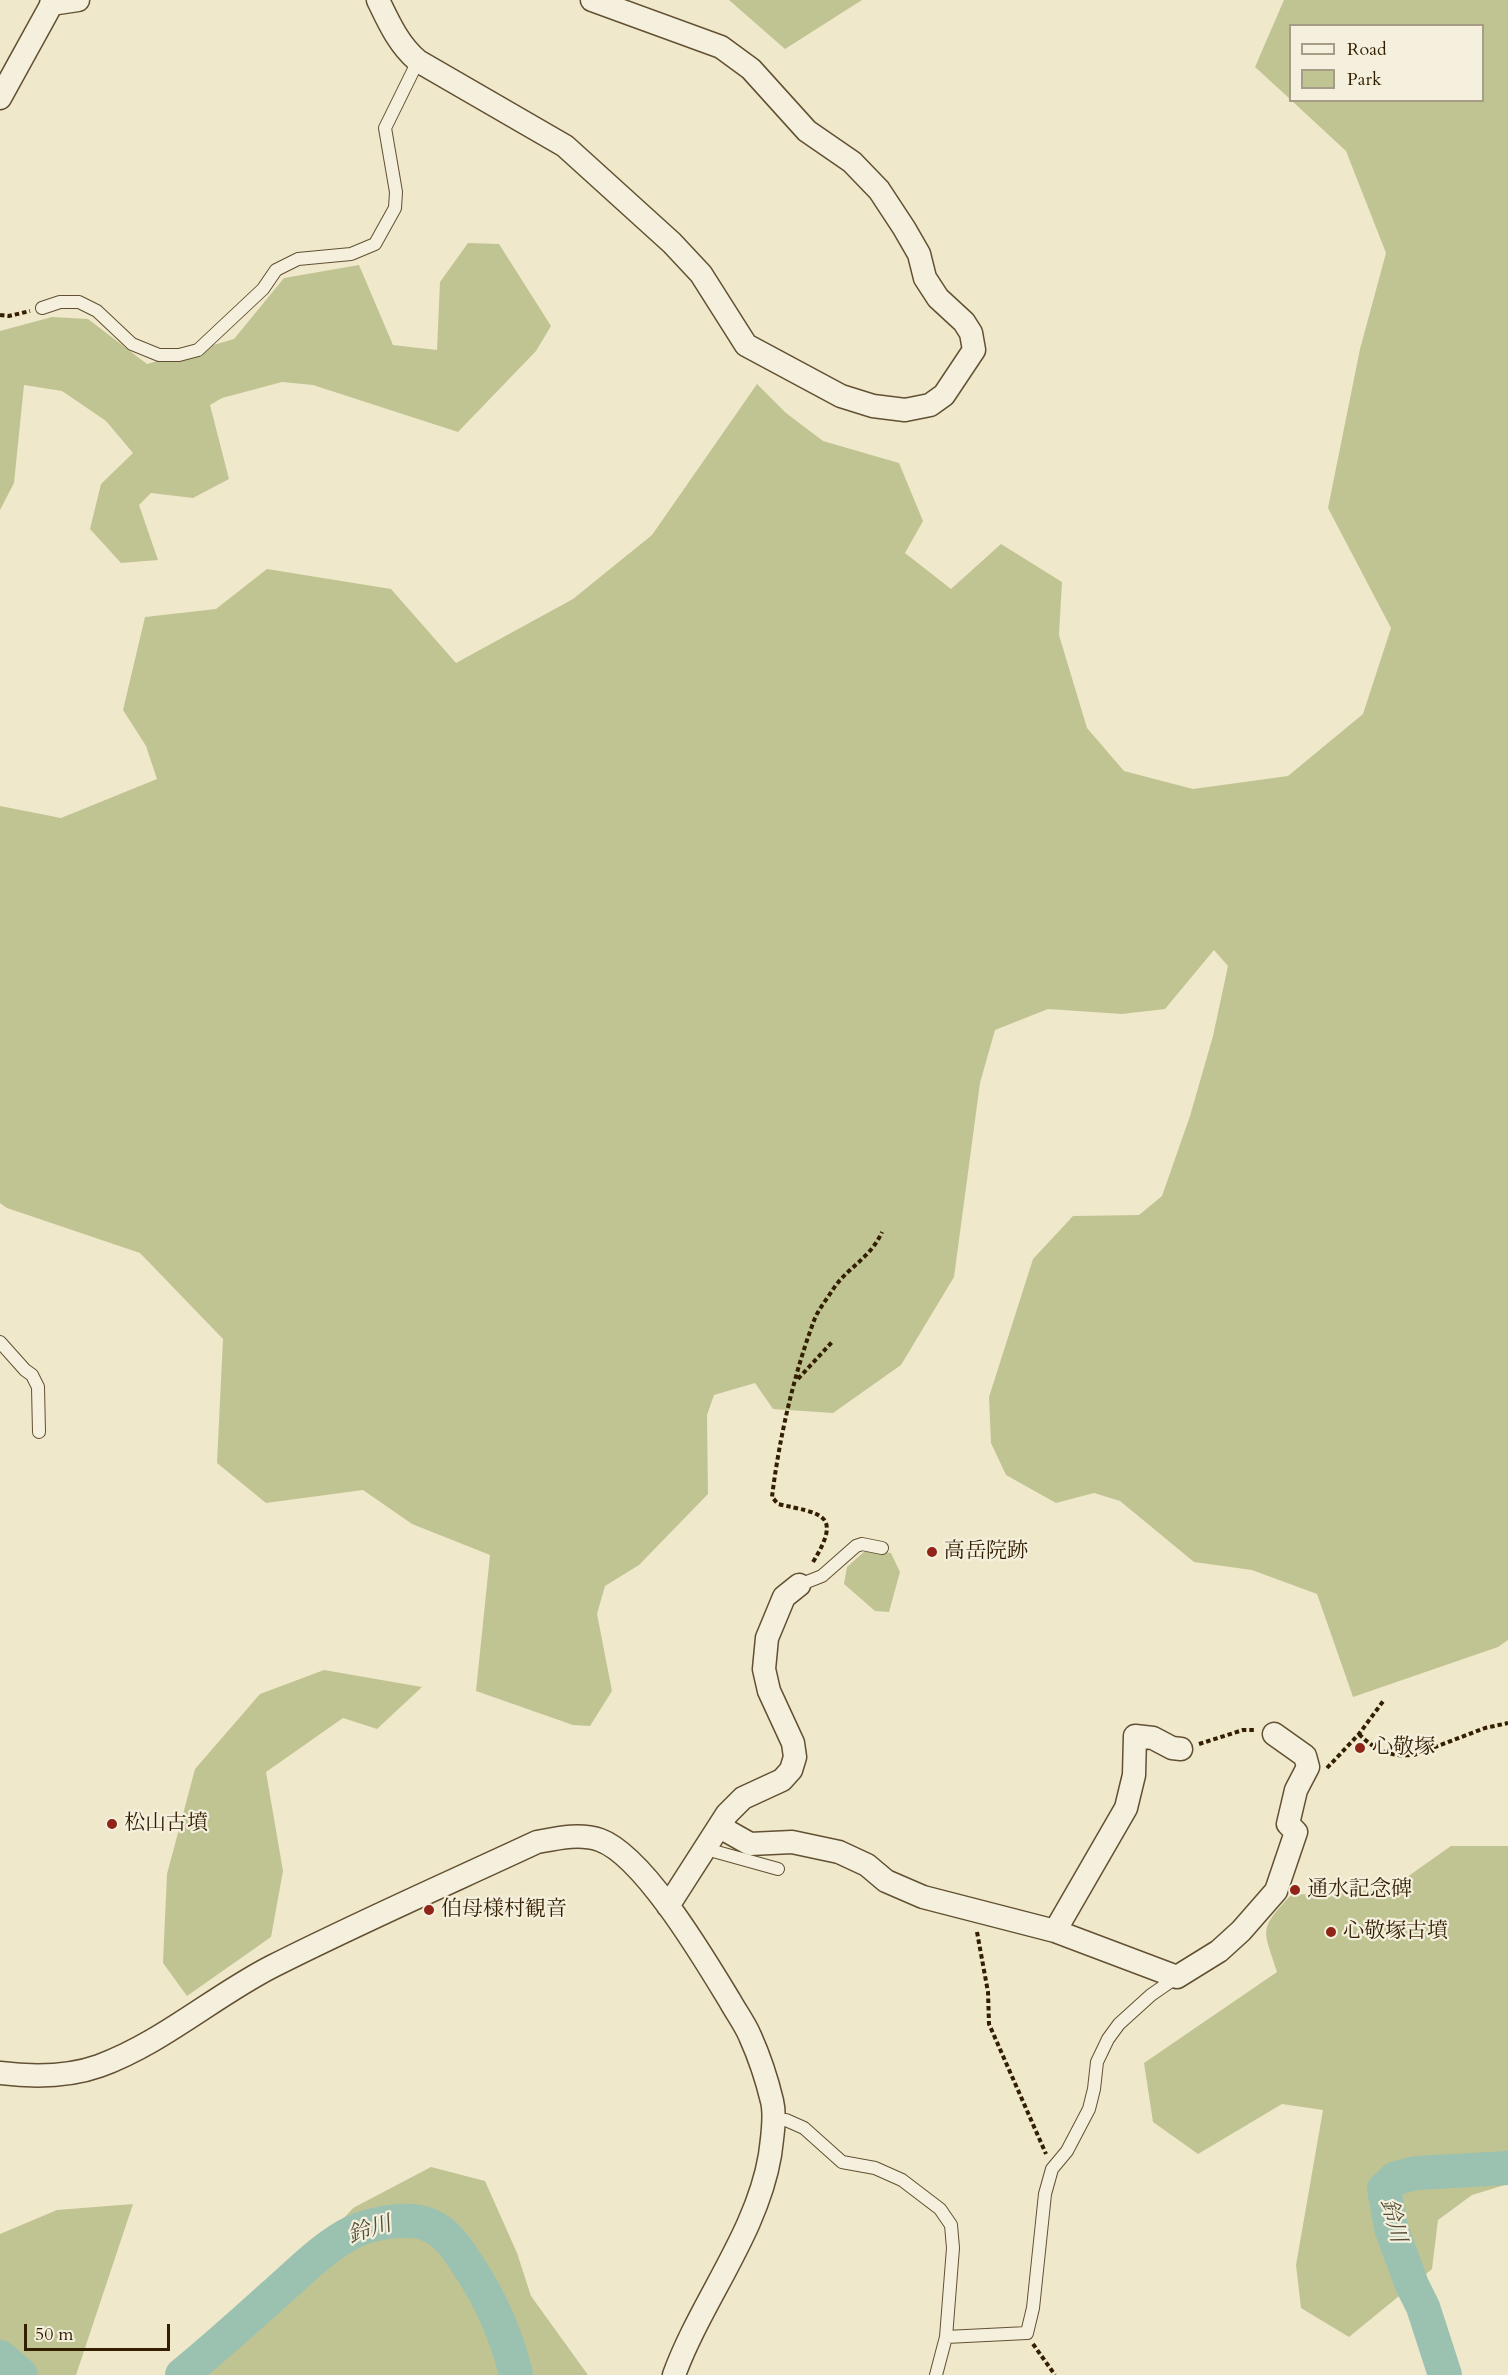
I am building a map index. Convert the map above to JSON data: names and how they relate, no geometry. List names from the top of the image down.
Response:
{
  "water": ["鈴川"],
  "places": [
    "高岳院跡",
    "心敬塚",
    "松山古墳",
    "通水記念碑",
    "伯母様村観音",
    "心敬塚古墳"
  ],
  "legend": ["Road", "Park"],
  "scale_bar": "50 m"
}
